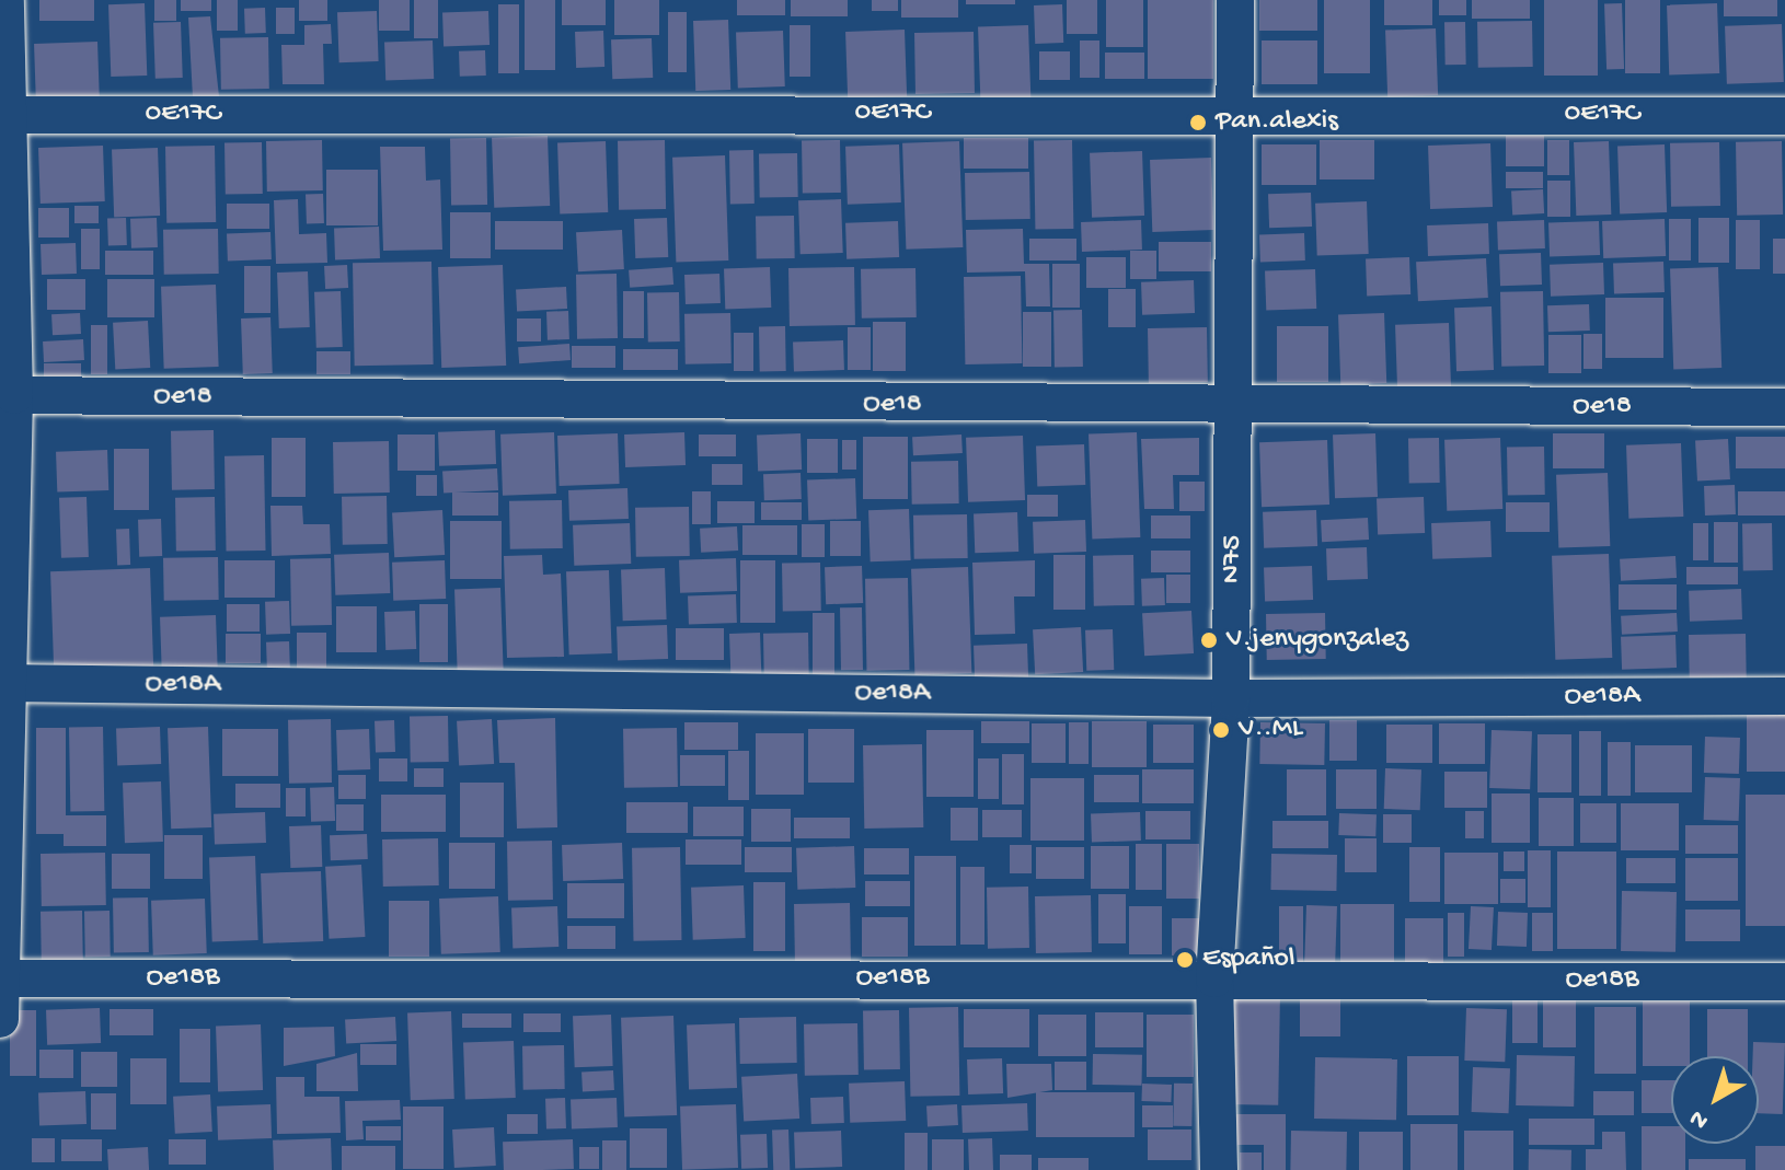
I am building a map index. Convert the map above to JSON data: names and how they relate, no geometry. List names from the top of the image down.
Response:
{
  "streets": {
    "street": [
      "0E17C",
      "Oe18",
      "N75",
      "Oe18A",
      "Oe18B"
    ]
  },
  "crossings": [
    ["0E17C", "N75"],
    ["Oe18", "N75"],
    ["N75", "Oe18A"],
    ["N75", "Oe18B"]
  ],
  "places": [
    "Pan.alexis",
    "V.jenygonzalez",
    "V..ML",
    "Español"
  ],
  "north": "bottom left"
}
